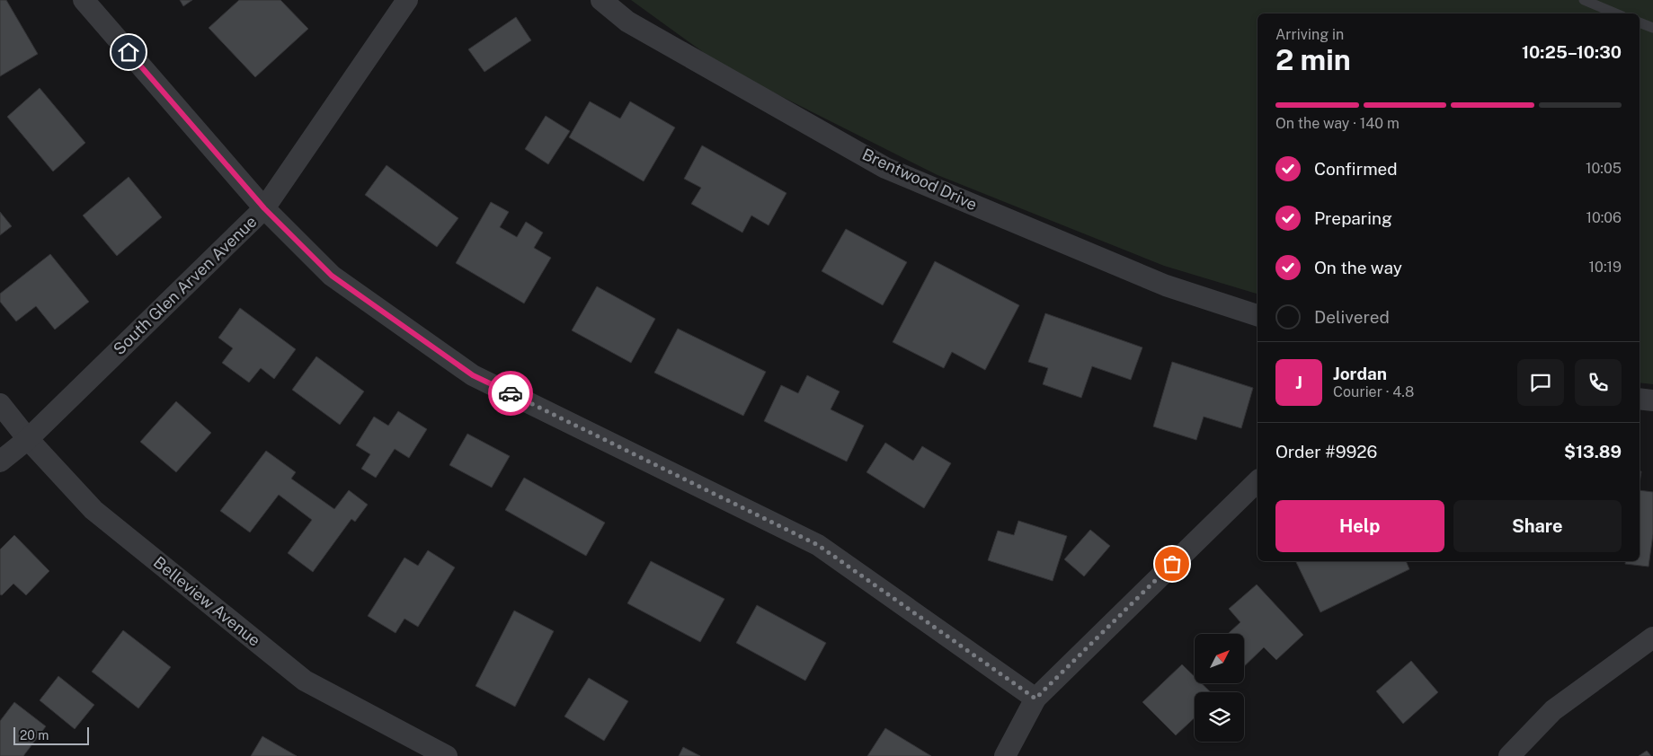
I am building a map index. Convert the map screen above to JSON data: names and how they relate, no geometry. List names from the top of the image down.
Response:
{
  "streets": {
    "street": ["Brentwood Drive", "South Glen Arven Avenue", "Belleview Avenue"]
  },
  "crossings": [
    ["South Glen Arven Avenue", "Belleview Avenue"]
  ],
  "scale_bar": "20 m",
  "north": "top right",
  "page": {
    "heading": ["2 min", "Arriving in", "10:25–10:30"],
    "panel": [
      "Jordan",
      "Courier · 4.8",
      "Order #9926",
      "$13.89"
    ],
    "bar": "On the way · 140 m",
    "list": [
      ["Confirmed", "10:05"],
      ["Preparing", "10:06"],
      ["On the way", "10:19"],
      "Delivered"
    ],
    "round": "J",
    "buttons": ["Help", "Share"],
    "scale": "20 m"
  }
}
